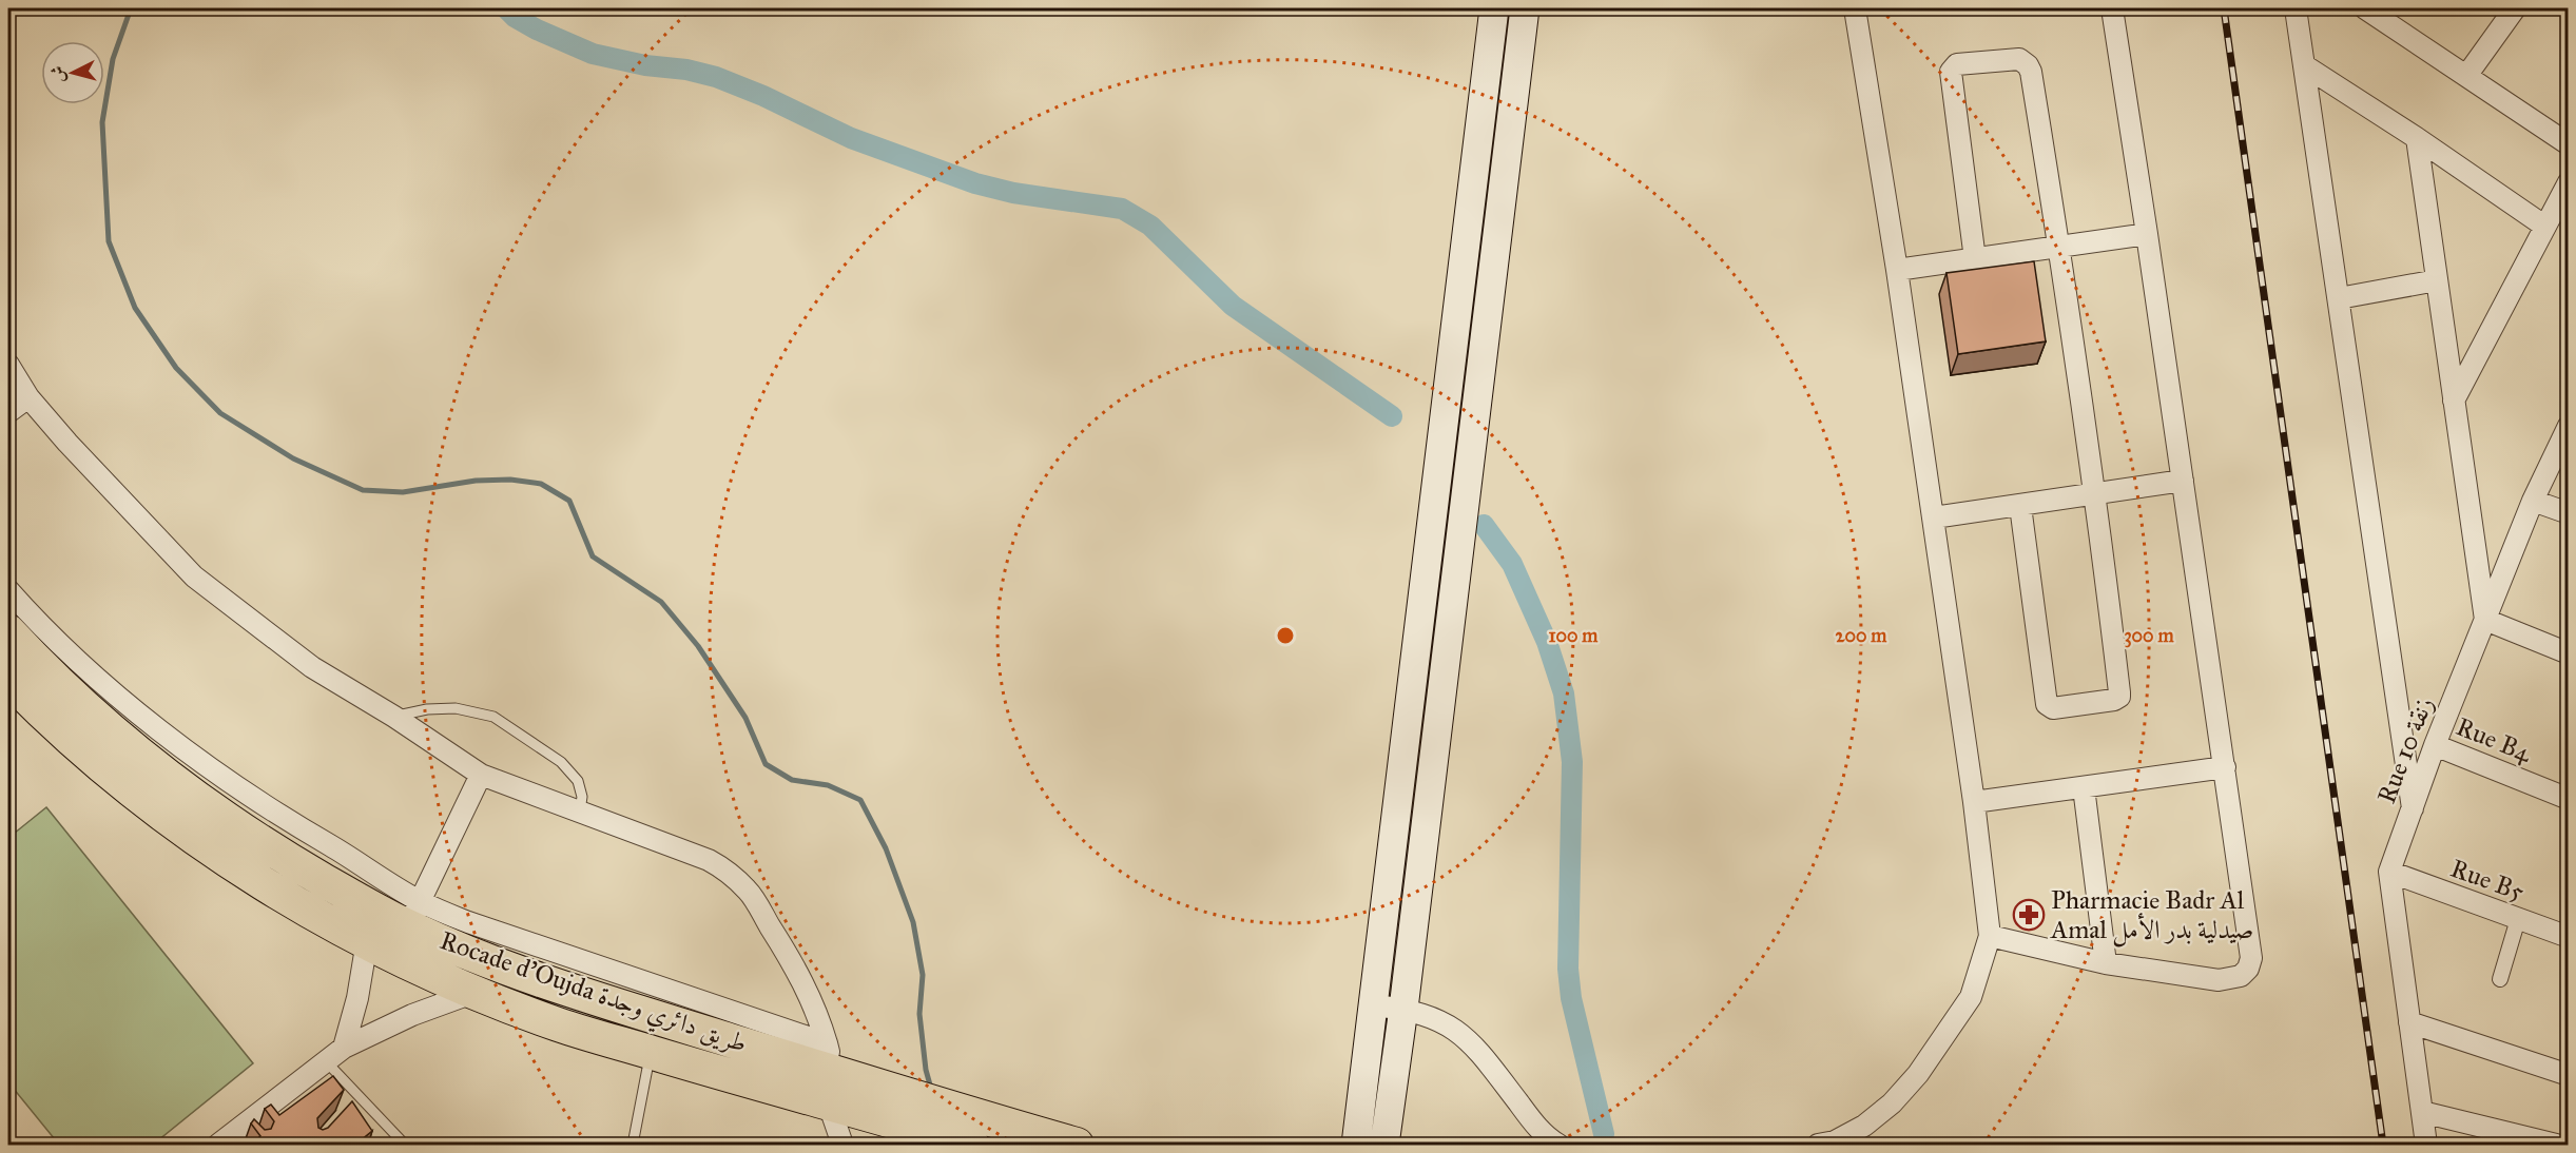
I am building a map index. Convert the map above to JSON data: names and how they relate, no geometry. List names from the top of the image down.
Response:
{
  "streets": {
    "highway": ["Rocade d'Oujda طريق دائري وجدة"],
    "street": ["Rue B4", "Rue 10 زنقة", "Rue B5"]
  },
  "crossings": [
    ["Rue B4", "Rue 10 زنقة"],
    ["Rue 10 زنقة", "Rue B5"]
  ],
  "places": {
    "pharmacy": ["Pharmacie Badr Al Amal صيدلية بدر الأمل"]
  },
  "north": "left",
  "rings": ["100 m", "200 m", "300 m"]
}
